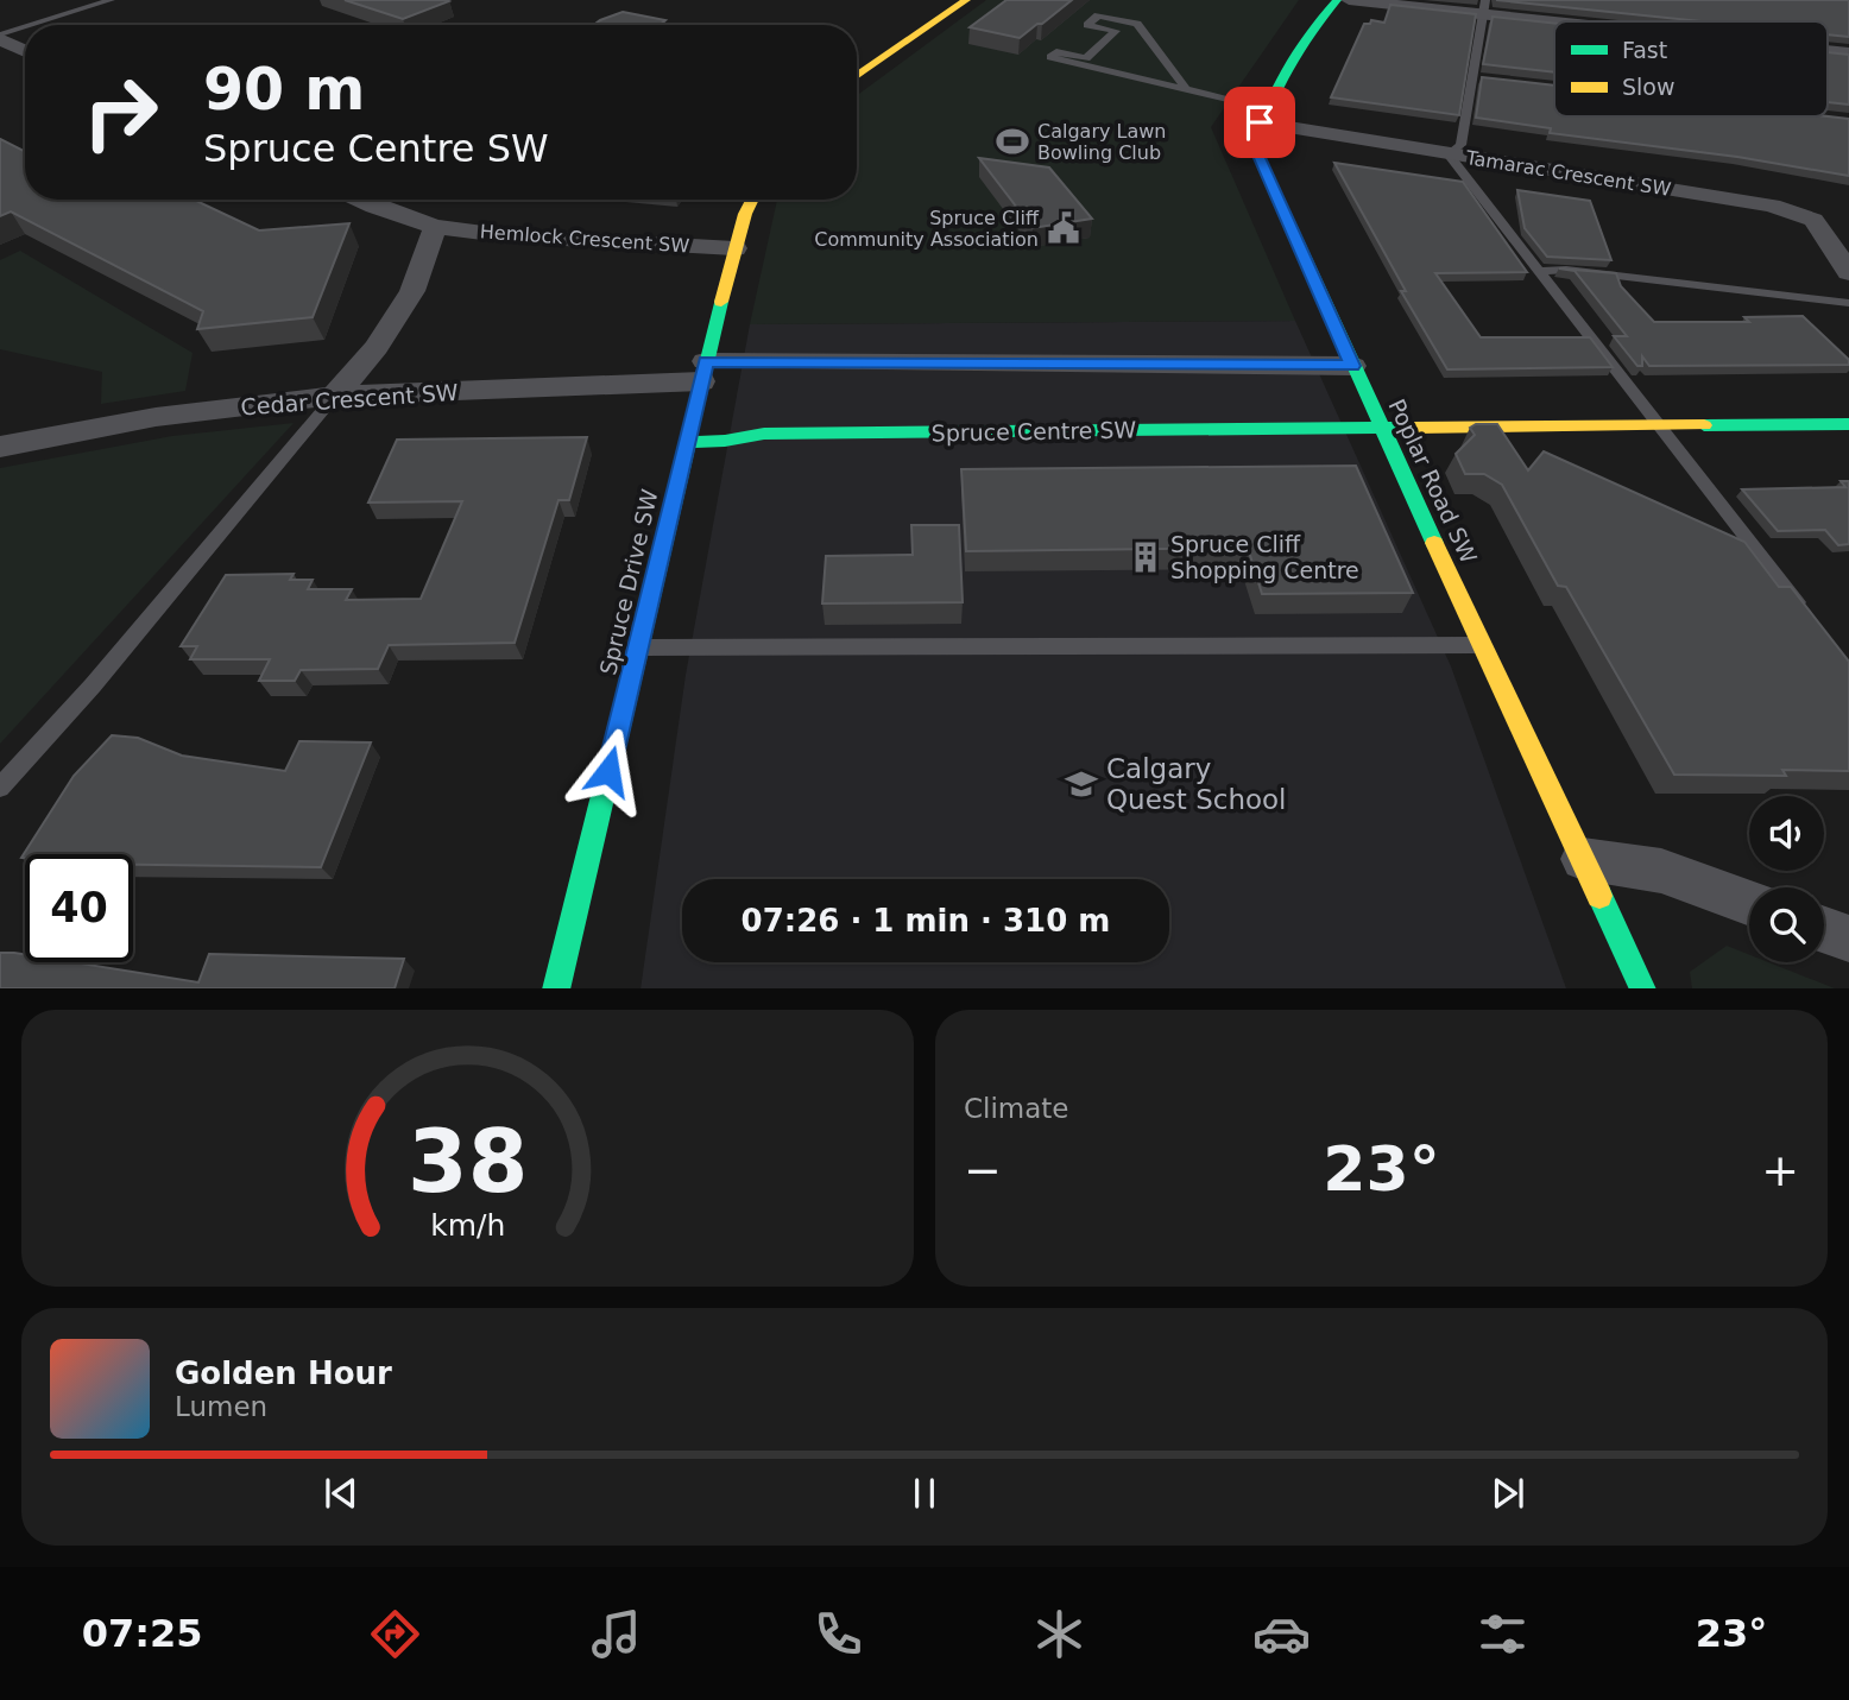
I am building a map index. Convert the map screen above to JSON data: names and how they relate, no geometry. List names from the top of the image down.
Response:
{
  "streets": {
    "street": [
      "Tamarac Crescent SW",
      "Hemlock Crescent SW",
      "Cedar Crescent SW",
      "Spruce Centre SW",
      "Poplar Road SW",
      "Spruce Drive SW"
    ]
  },
  "crossings": [
    ["Tamarac Crescent SW", "Poplar Road SW"],
    ["Hemlock Crescent SW", "Spruce Drive SW"],
    ["Cedar Crescent SW", "Spruce Drive SW"],
    ["Spruce Centre SW", "Poplar Road SW"],
    ["Spruce Centre SW", "Spruce Drive SW"]
  ],
  "places": {
    "sports": ["Calgary Lawn Bowling Club"],
    "public building": ["Spruce Cliff Community Association"],
    "building": ["Spruce Cliff Shopping Centre"],
    "school or university": ["Calgary Quest School"]
  },
  "legend": ["Fast", "Slow"],
  "page": {
    "turn": ["90 m", "Spruce Centre SW"],
    "limit": "40",
    "trip": "07:26 · 1 min · 310 m",
    "tile": "Climate",
    "heat": ["−", "23°", "+"],
    "song": ["Golden Hour", "Lumen"],
    "tabs": ["07:25", "23°"],
    "gauge": ["38", "km/h"]
  }
}
